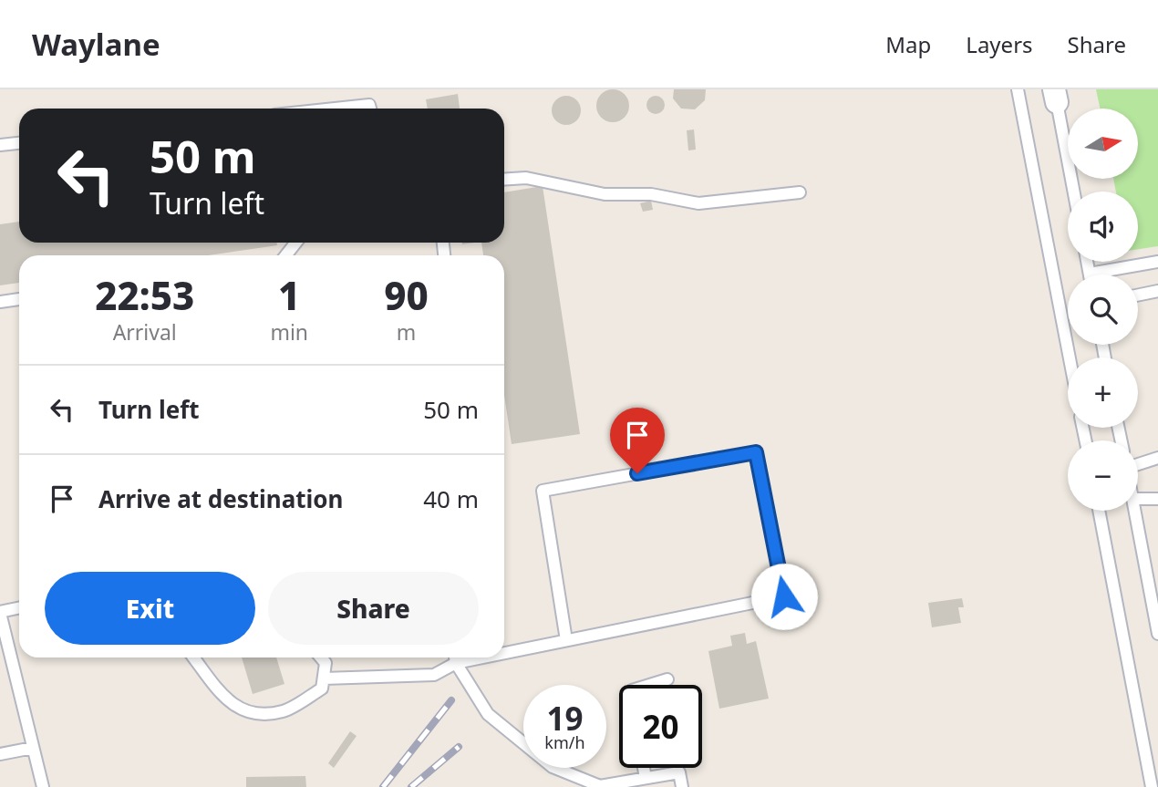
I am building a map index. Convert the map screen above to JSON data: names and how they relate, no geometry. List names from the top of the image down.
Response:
{
  "north": "right",
  "page": {
    "header": "Waylane",
    "nav": ["Map", "Layers", "Share"],
    "map_buttons": ["+", "−"],
    "turn": ["50 m", "Turn left"],
    "eta": [
      "22:53",
      "Arrival",
      "1",
      "min",
      "90",
      "m"
    ],
    "list": [
      {
        "name": "Turn left",
        "value": "50 m"
      },
      {
        "name": "Arrive at destination",
        "value": "40 m"
      }
    ],
    "buttons": ["Exit", "Share"],
    "speed": "19 km/h",
    "limit": "20"
  }
}
